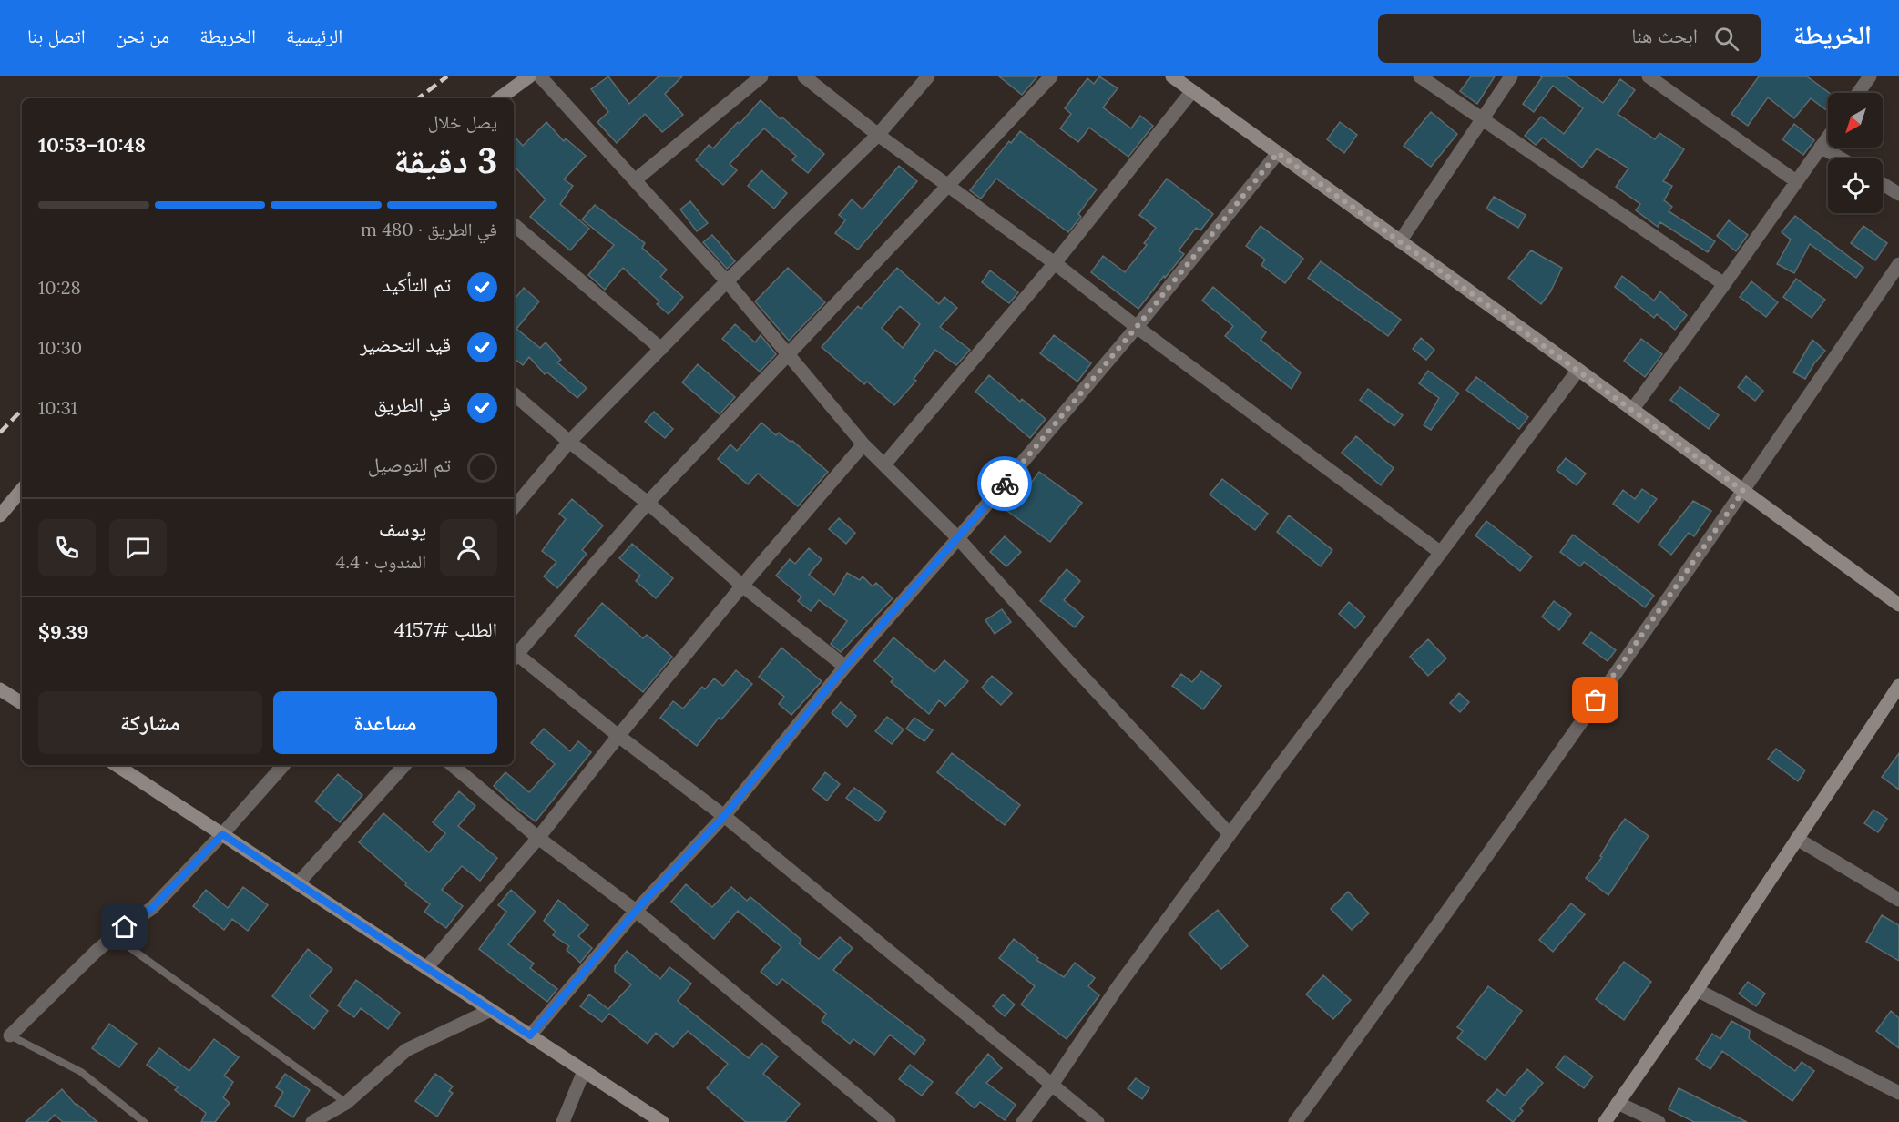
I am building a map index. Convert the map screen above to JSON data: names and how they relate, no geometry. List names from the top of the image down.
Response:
{
  "north": "bottom left",
  "page": {
    "header": "الخريطة",
    "search": "ابحث هنا",
    "nav": [
      "الرئيسية",
      "الخريطة",
      "من نحن",
      "اتصل بنا"
    ],
    "heading": ["3 دقيقة", "يصل خلال", "10:48–10:53"],
    "panel": [
      "يوسف",
      "المندوب · 4.4",
      "الطلب #4157",
      "$9.39"
    ],
    "bar": "في الطريق · 480 m",
    "list": [
      ["تم التأكيد", "10:28"],
      ["قيد التحضير", "10:30"],
      ["في الطريق", "10:31"],
      "تم التوصيل"
    ],
    "buttons": ["مساعدة", "مشاركة"]
  }
}
